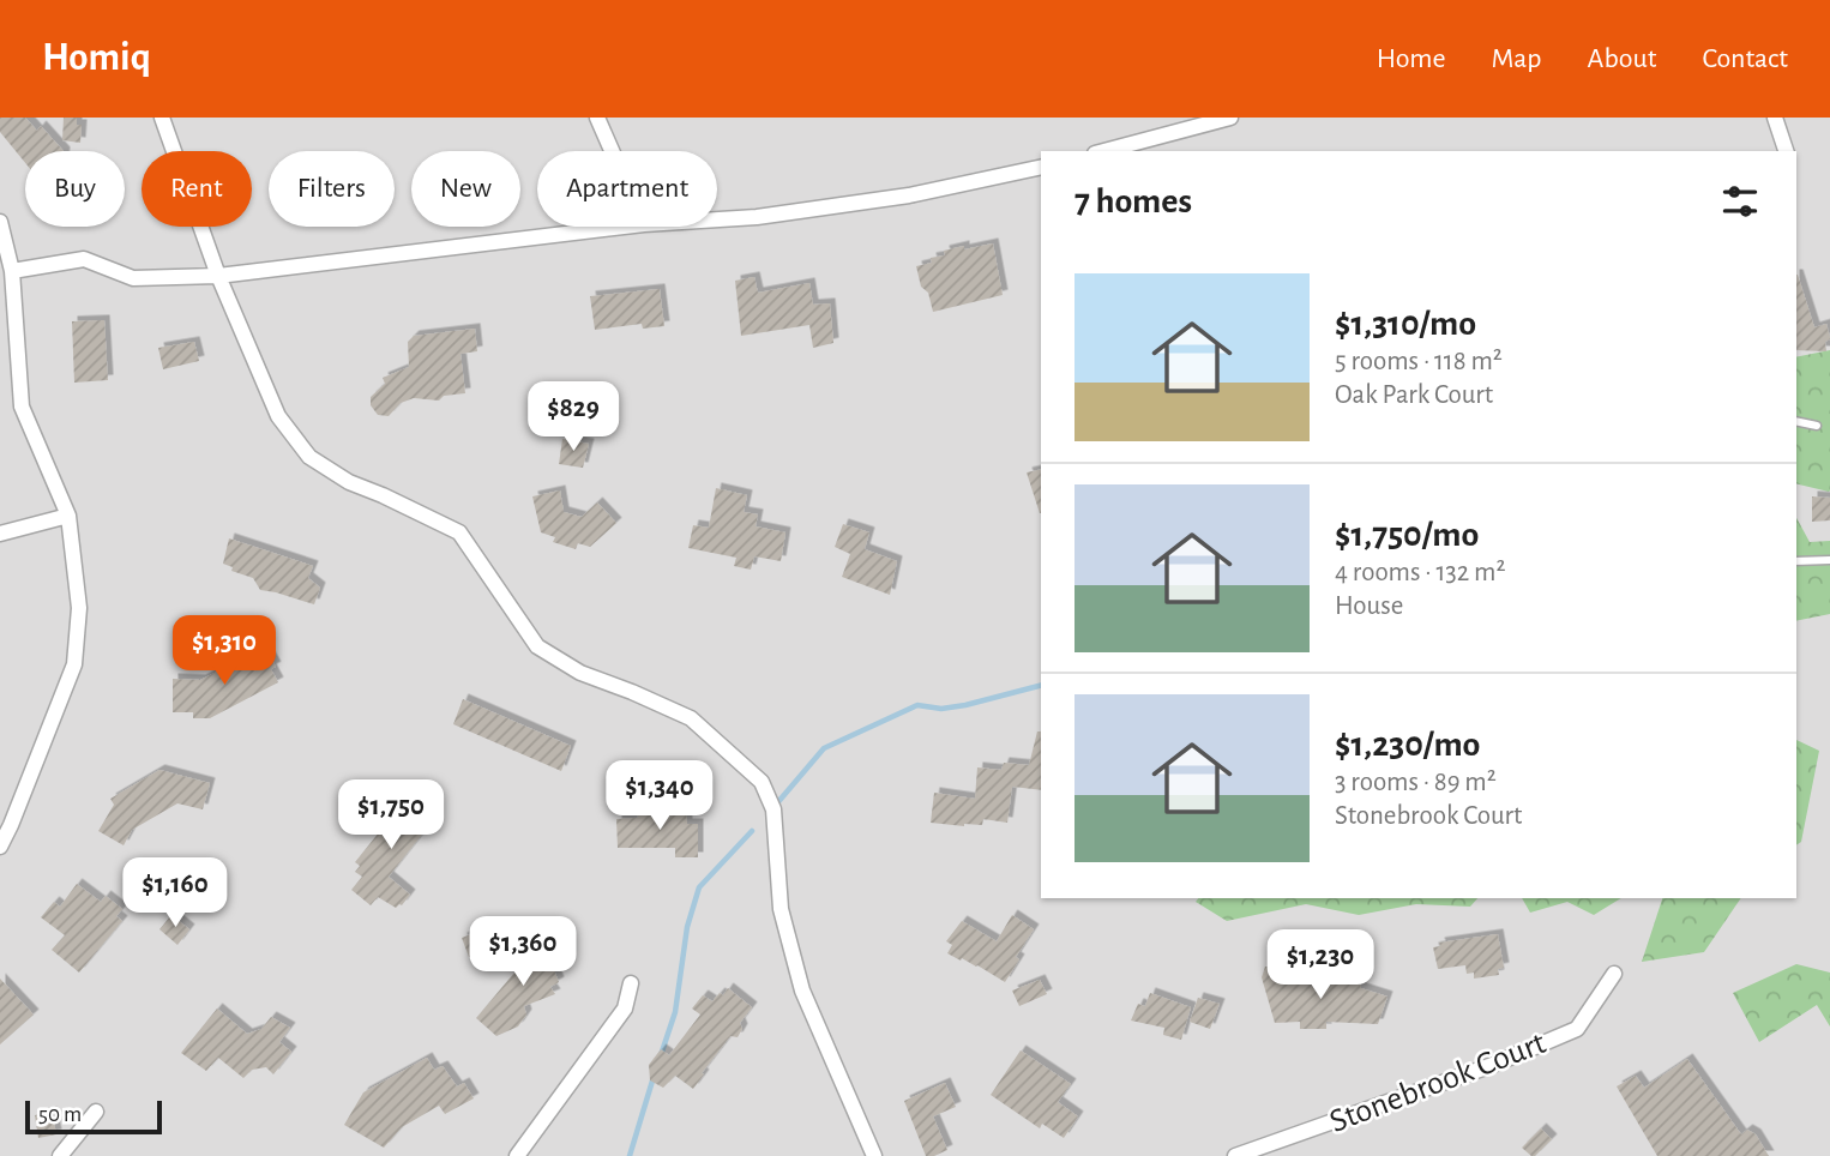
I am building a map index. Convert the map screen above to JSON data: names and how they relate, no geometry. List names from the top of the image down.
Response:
{
  "streets": {
    "street": ["Stonebrook Court"]
  },
  "scale_bar": "50 m",
  "page": {
    "header": "Homiq",
    "nav": [
      "Home",
      "Map",
      "About",
      "Contact"
    ],
    "chip": [
      "Buy",
      "Rent",
      "Filters",
      "New",
      "Apartment"
    ],
    "heading": "7 homes",
    "list": [
      {
        "name": "$1,310/mo",
        "note": "5 rooms · 118 m² · Oak Park Court"
      },
      {
        "name": "$1,750/mo",
        "note": "4 rooms · 132 m² · House"
      },
      {
        "name": "$1,230/mo",
        "note": "3 rooms · 89 m² · Stonebrook Court"
      }
    ],
    "price": [
      "$829",
      "$1,310",
      "$1,340",
      "$1,750",
      "$1,160",
      "$1,360",
      "$1,230"
    ],
    "scale": "50 m"
  }
}
